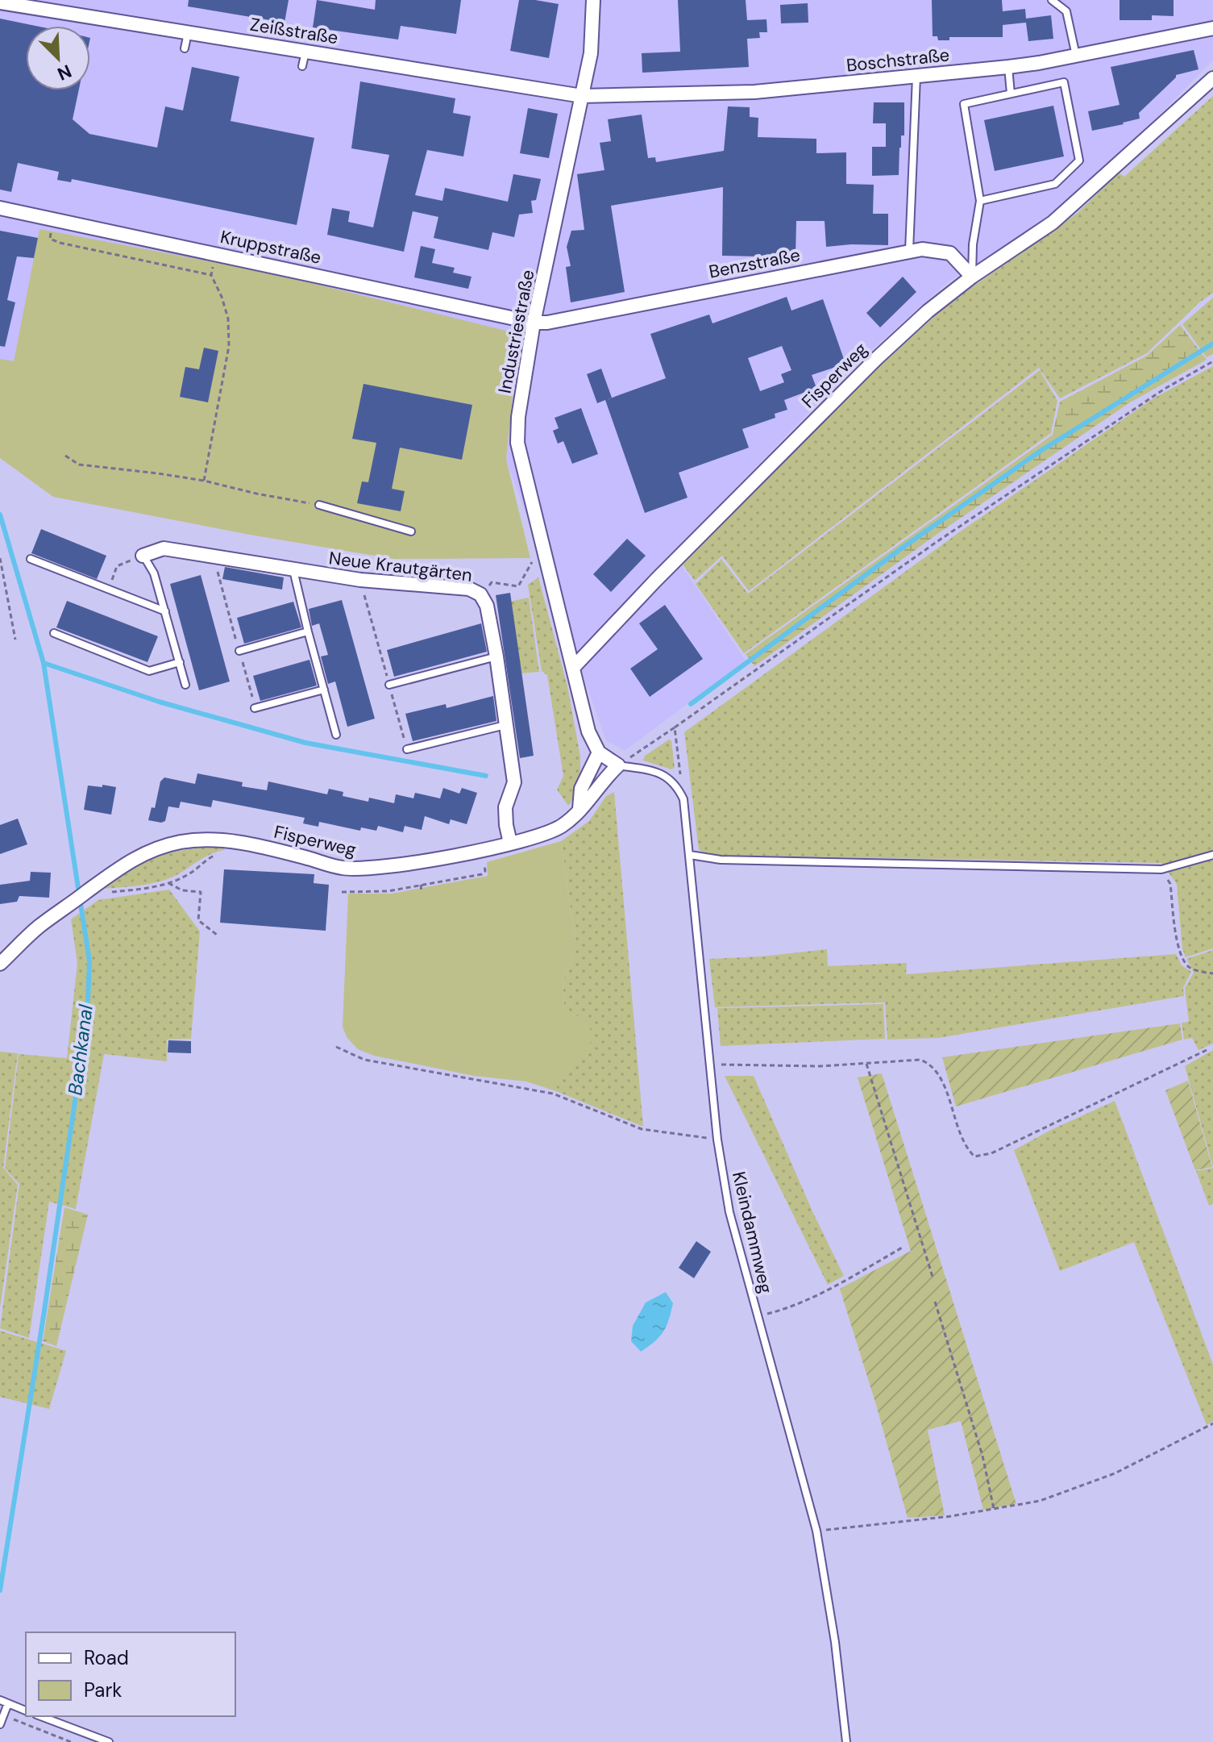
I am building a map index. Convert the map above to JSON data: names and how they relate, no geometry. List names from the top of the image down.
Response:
{
  "streets": {
    "street": [
      "Zeißstraße",
      "Boschstraße",
      "Kruppstraße",
      "Benzstraße",
      "Industriestraße",
      "Fisperweg",
      "Neue Krautgärten"
    ],
    "lane": ["Kleindammweg"]
  },
  "crossings": [
    ["Zeißstraße", "Boschstraße"],
    ["Zeißstraße", "Industriestraße"],
    ["Boschstraße", "Industriestraße"],
    ["Kruppstraße", "Benzstraße"],
    ["Kruppstraße", "Industriestraße"],
    ["Benzstraße", "Industriestraße"],
    ["Benzstraße", "Fisperweg"],
    ["Industriestraße", "Fisperweg"],
    ["Fisperweg", "Neue Krautgärten"],
    ["Fisperweg", "Kleindammweg"]
  ],
  "water": ["Bachkanal"],
  "legend": ["Road", "Park"],
  "north": "bottom right"
}
